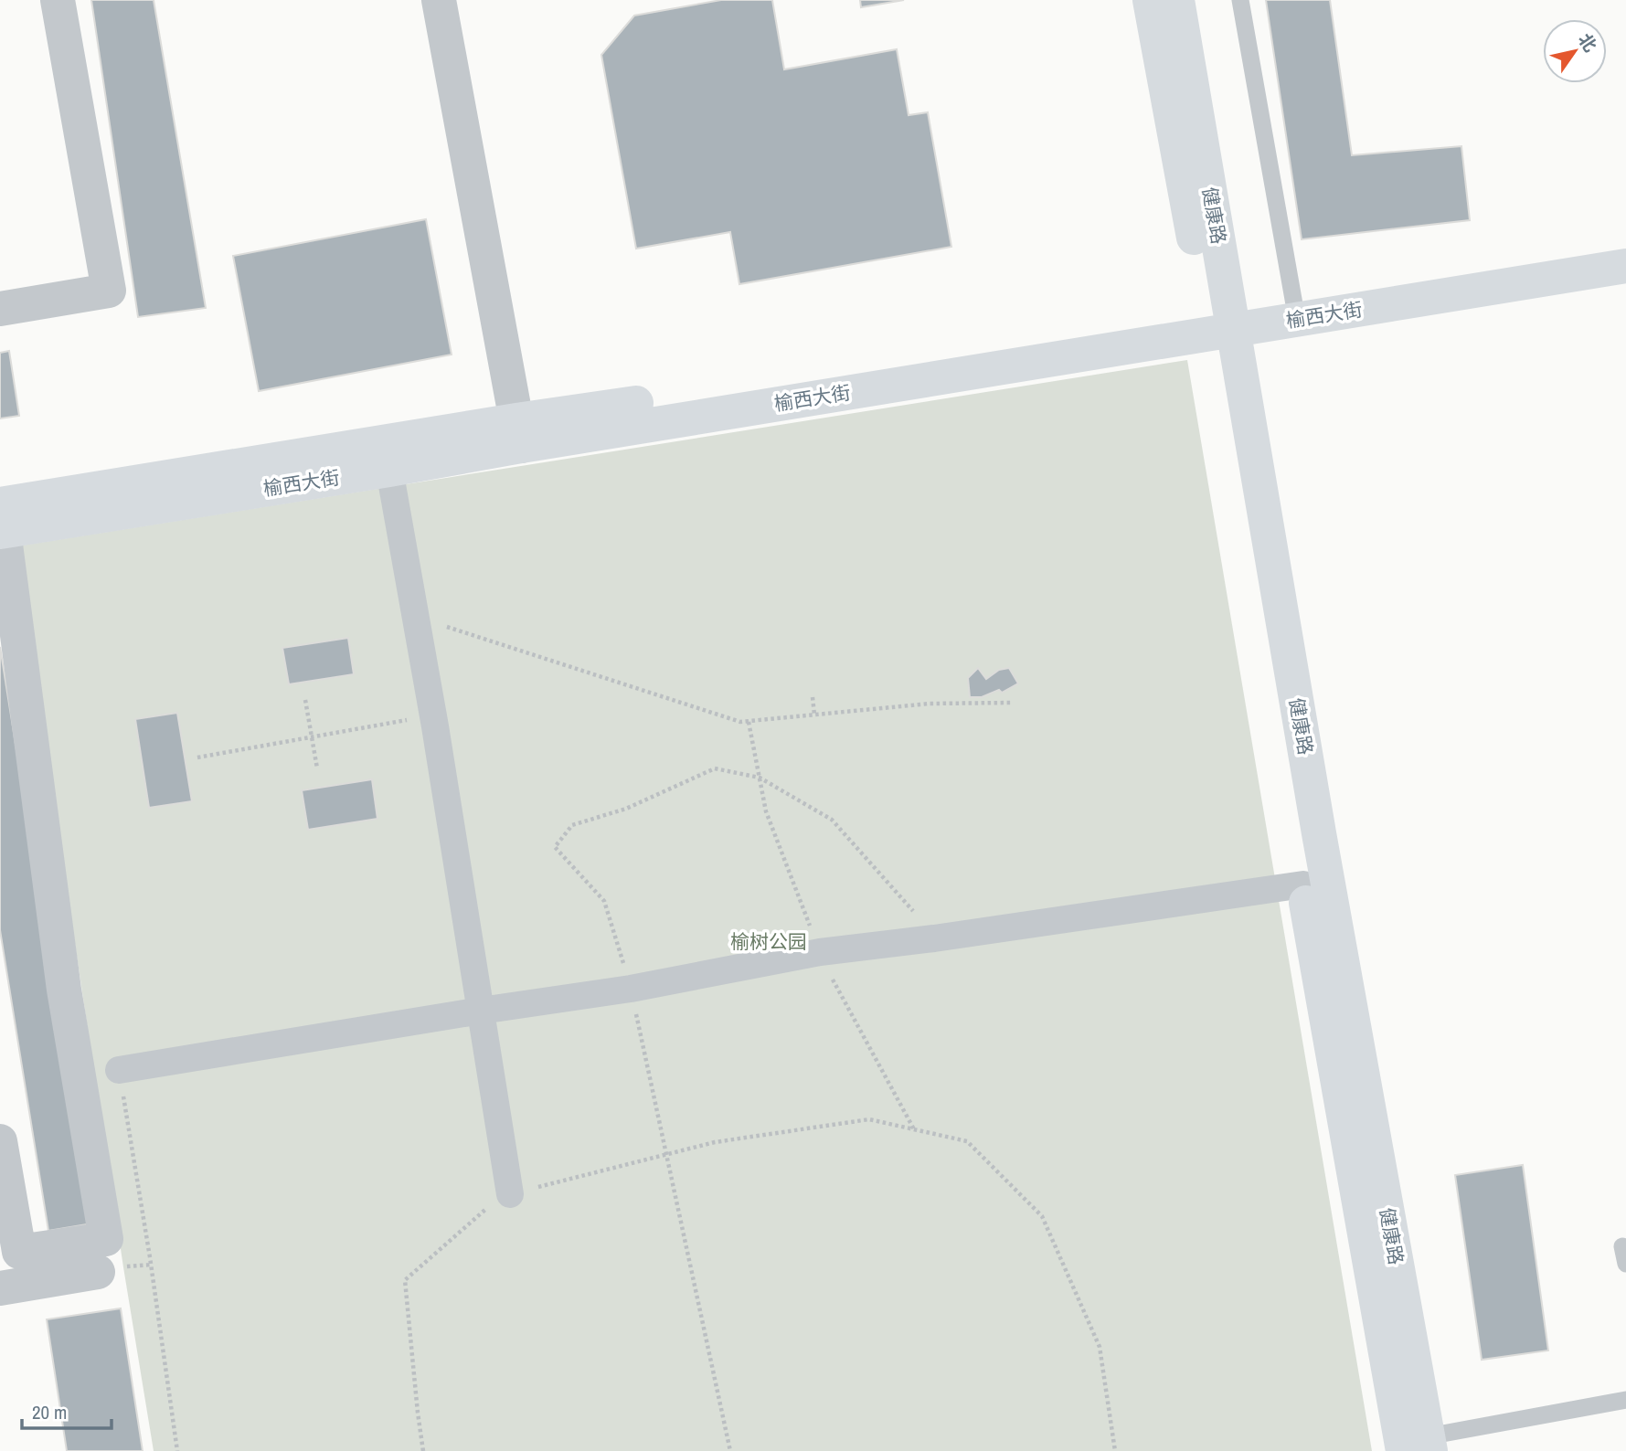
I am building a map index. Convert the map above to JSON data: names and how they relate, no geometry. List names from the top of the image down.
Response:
{
  "streets": {
    "main road": ["健康路", "榆西大街"]
  },
  "crossings": [
    ["健康路", "榆西大街"]
  ],
  "parks": ["榆树公园"],
  "scale_bar": "20 m",
  "north": "top right"
}
